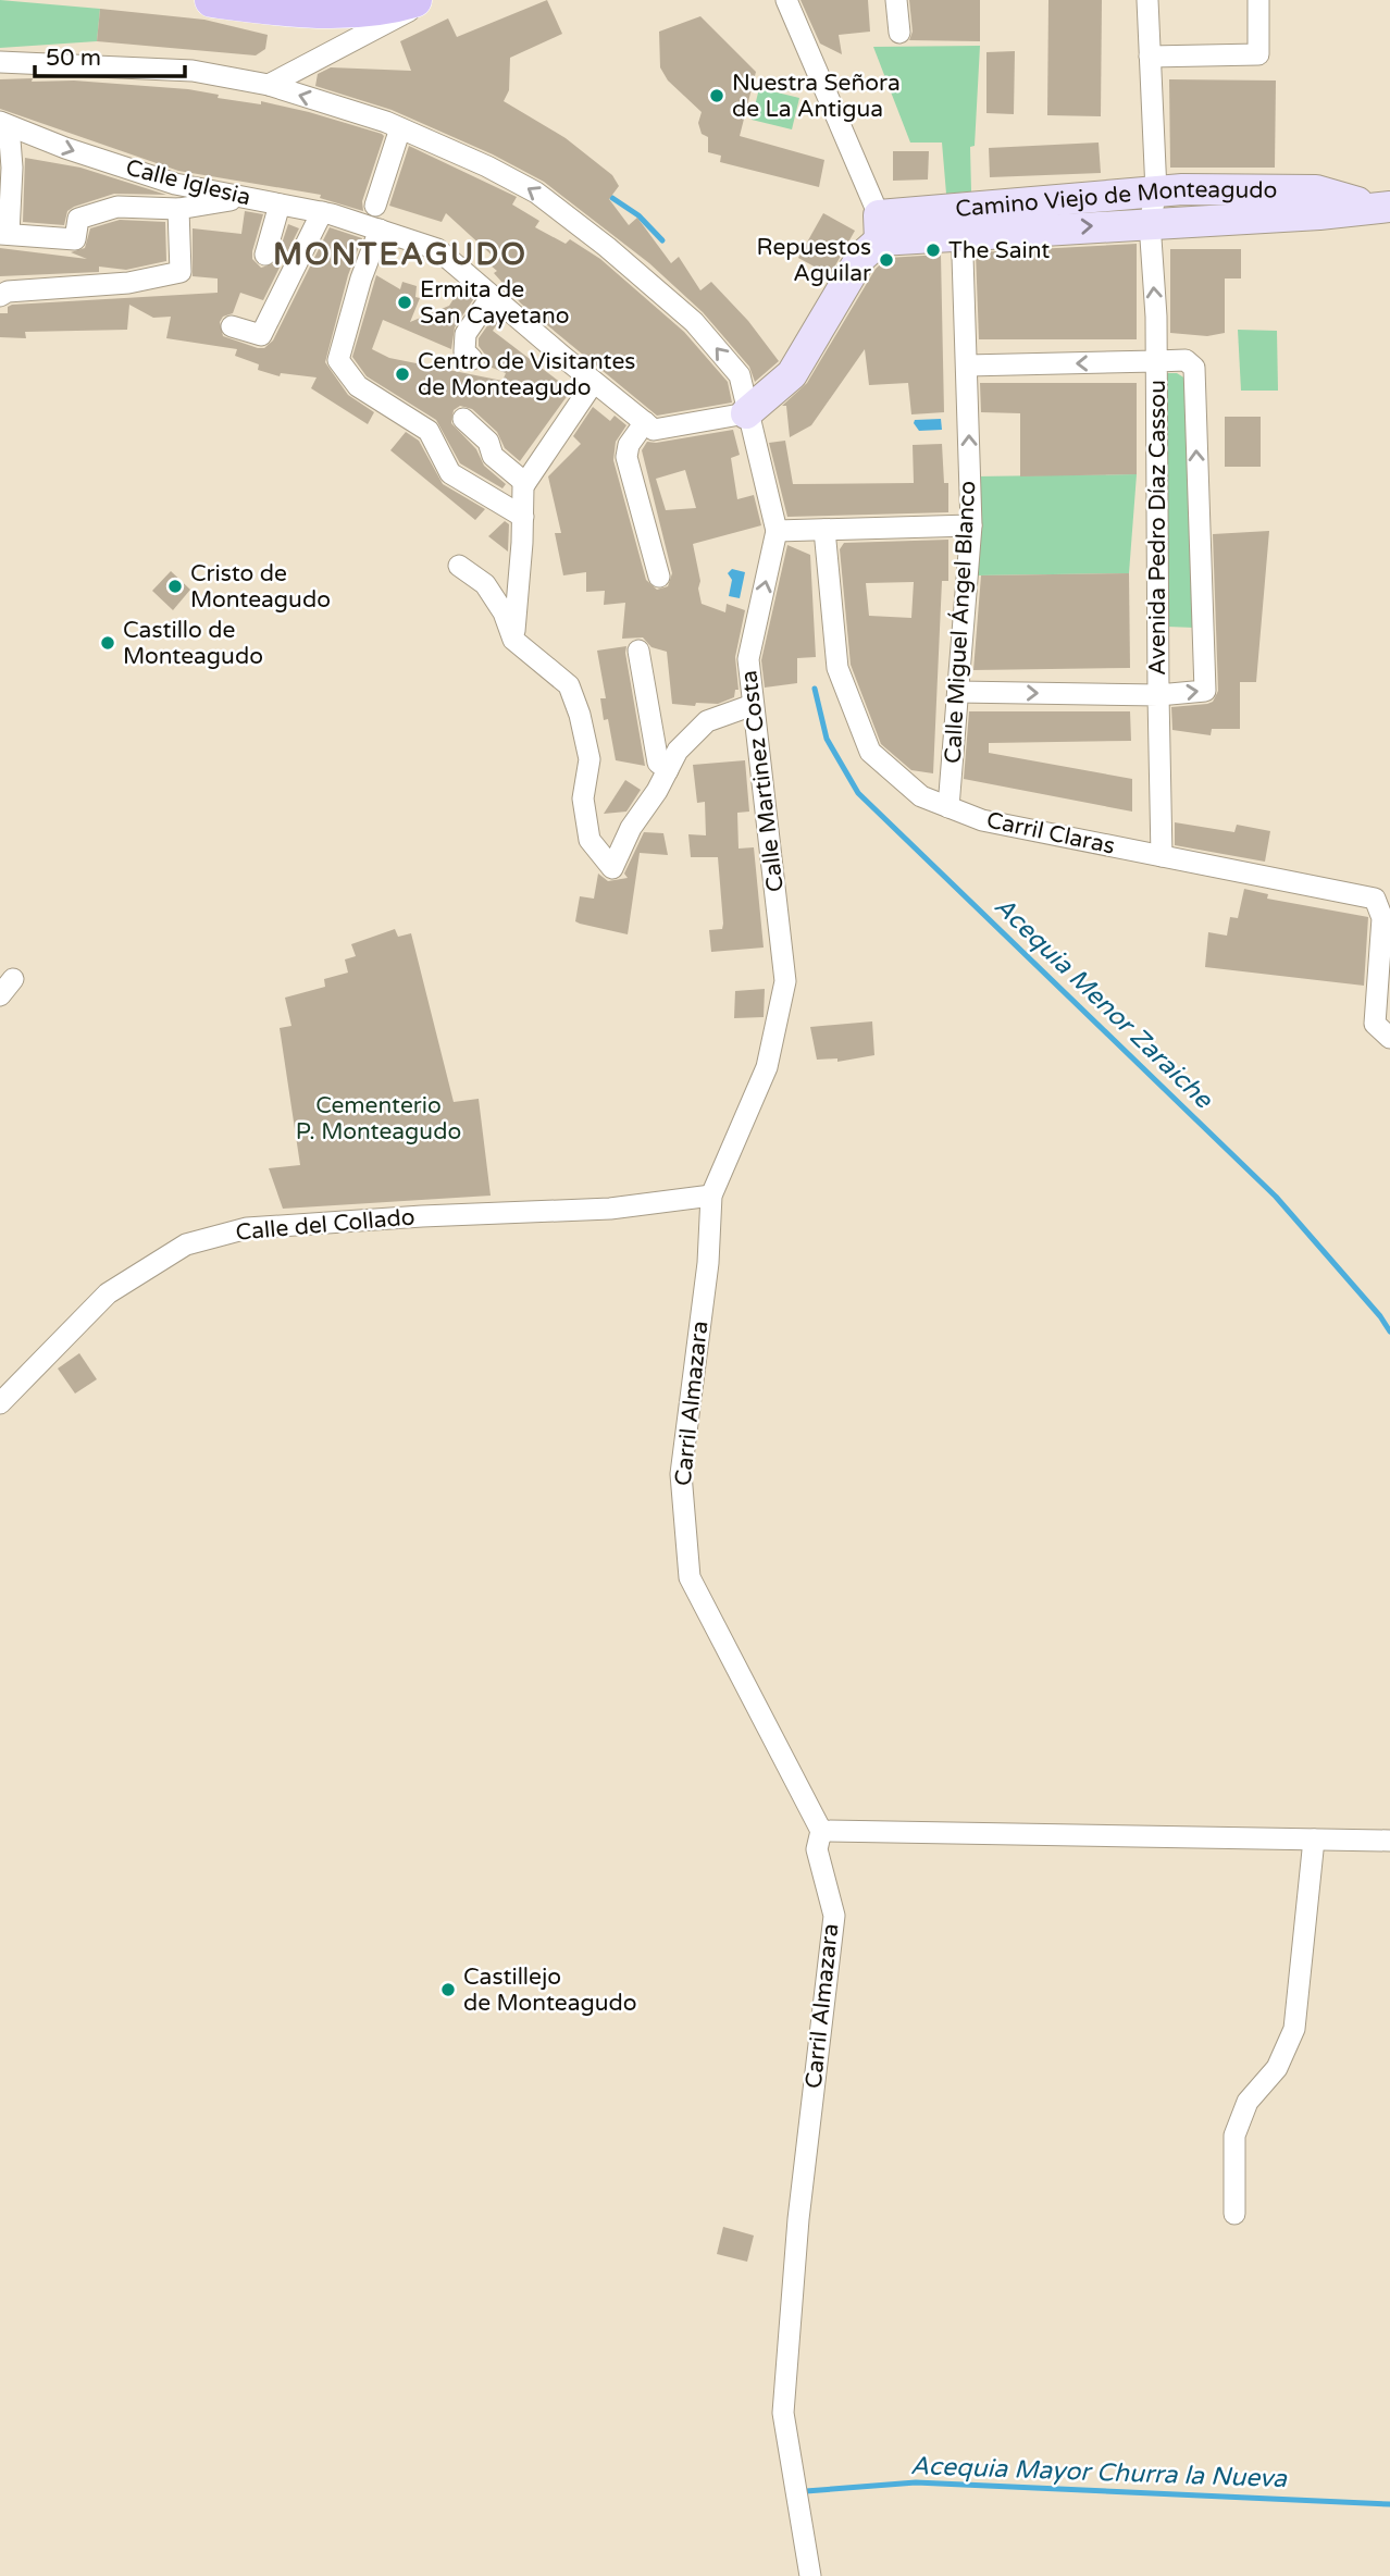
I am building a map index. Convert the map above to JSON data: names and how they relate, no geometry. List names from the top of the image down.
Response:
{
  "streets": {
    "street": [
      "Calle Iglesia",
      "Camino Viejo de Monteagudo",
      "Avenida Pedro Díaz Cassou",
      "Calle Miguel Ángel Blanco",
      "Calle Martinez Costa",
      "Carril Claras",
      "Calle del Collado",
      "Carril Almazara"
    ]
  },
  "crossings": [
    ["Camino Viejo de Monteagudo", "Avenida Pedro Díaz Cassou"],
    ["Camino Viejo de Monteagudo", "Calle Miguel Ángel Blanco"],
    ["Calle Miguel Ángel Blanco", "Carril Claras"],
    ["Calle Martinez Costa", "Calle del Collado"],
    ["Calle Martinez Costa", "Carril Almazara"],
    ["Calle del Collado", "Carril Almazara"]
  ],
  "one_way": ["Calle Iglesia", "Calle Martinez Costa"],
  "districts": ["MONTEAGUDO"],
  "water": ["Acequia Menor Zaraiche", "Acequia Mayor Churra la Nueva"],
  "parks": ["Cementerio P. Monteagudo"],
  "places": [
    "Nuestra Señora de La Antigua",
    "The Saint",
    "Repuestos Aguilar",
    "Ermita de San Cayetano",
    "Centro de Visitantes de Monteagudo",
    "Cristo de Monteagudo",
    "Castillo de Monteagudo",
    "Castillejo de Monteagudo"
  ],
  "scale_bar": "50 m"
}
